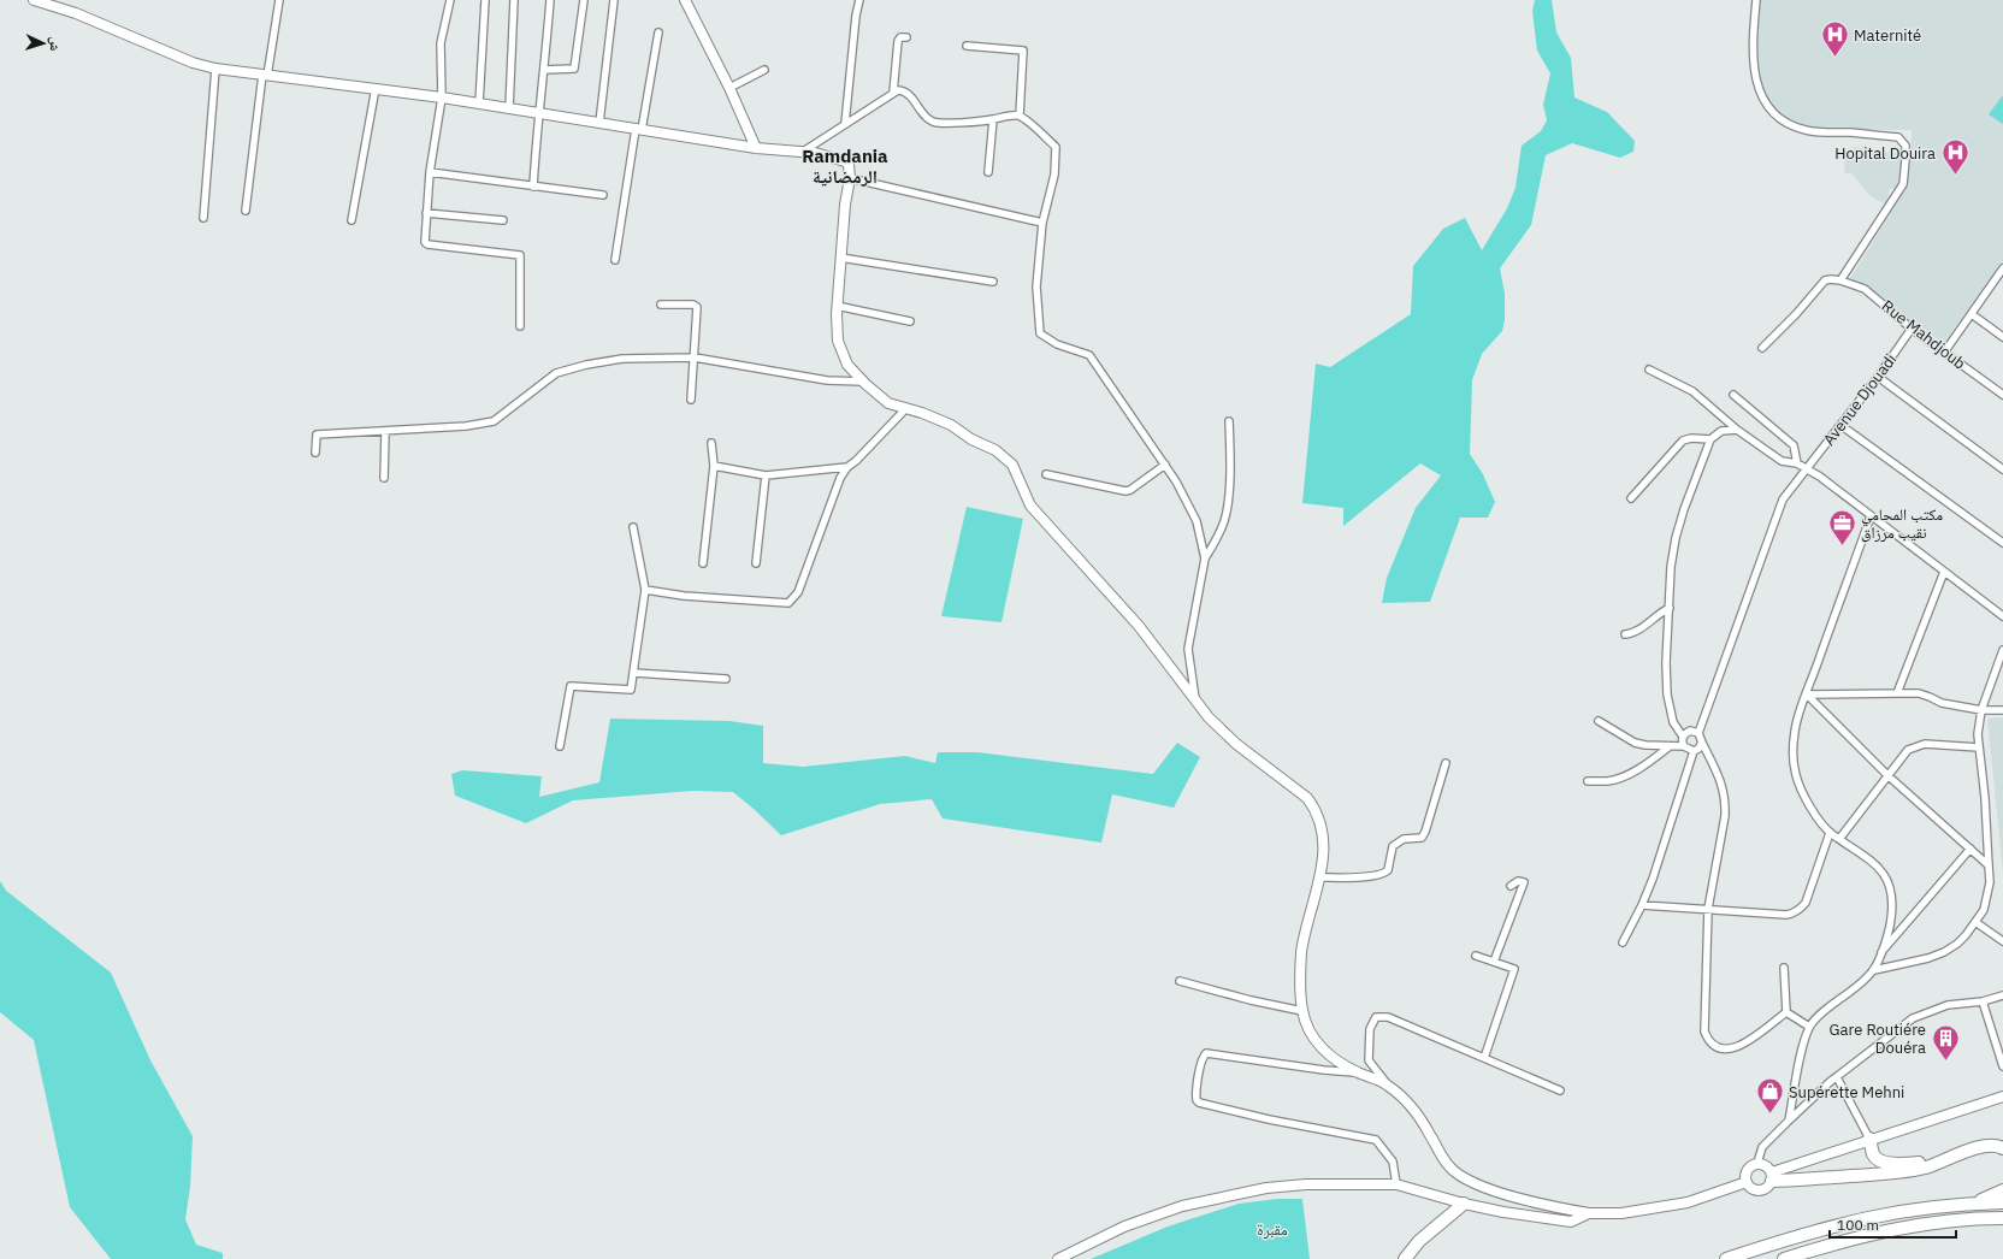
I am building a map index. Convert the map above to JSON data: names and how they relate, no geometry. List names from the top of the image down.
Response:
{
  "streets": {
    "street": ["Rue Mahdjoub", "Avenue Djouadi"]
  },
  "crossings": [
    ["Rue Mahdjoub", "Avenue Djouadi"]
  ],
  "districts": ["Ramdania الرمضانية"],
  "parks": ["مقبرة"],
  "places": {
    "hospital": ["Maternité", "Hopital Douira"],
    "office": ["مكتب المحامي نقيب مرزاق"],
    "building": ["Gare Routiére Douéra"],
    "shop": ["Supérette Mehni"]
  },
  "scale_bar": "100 m",
  "north": "right"
}
